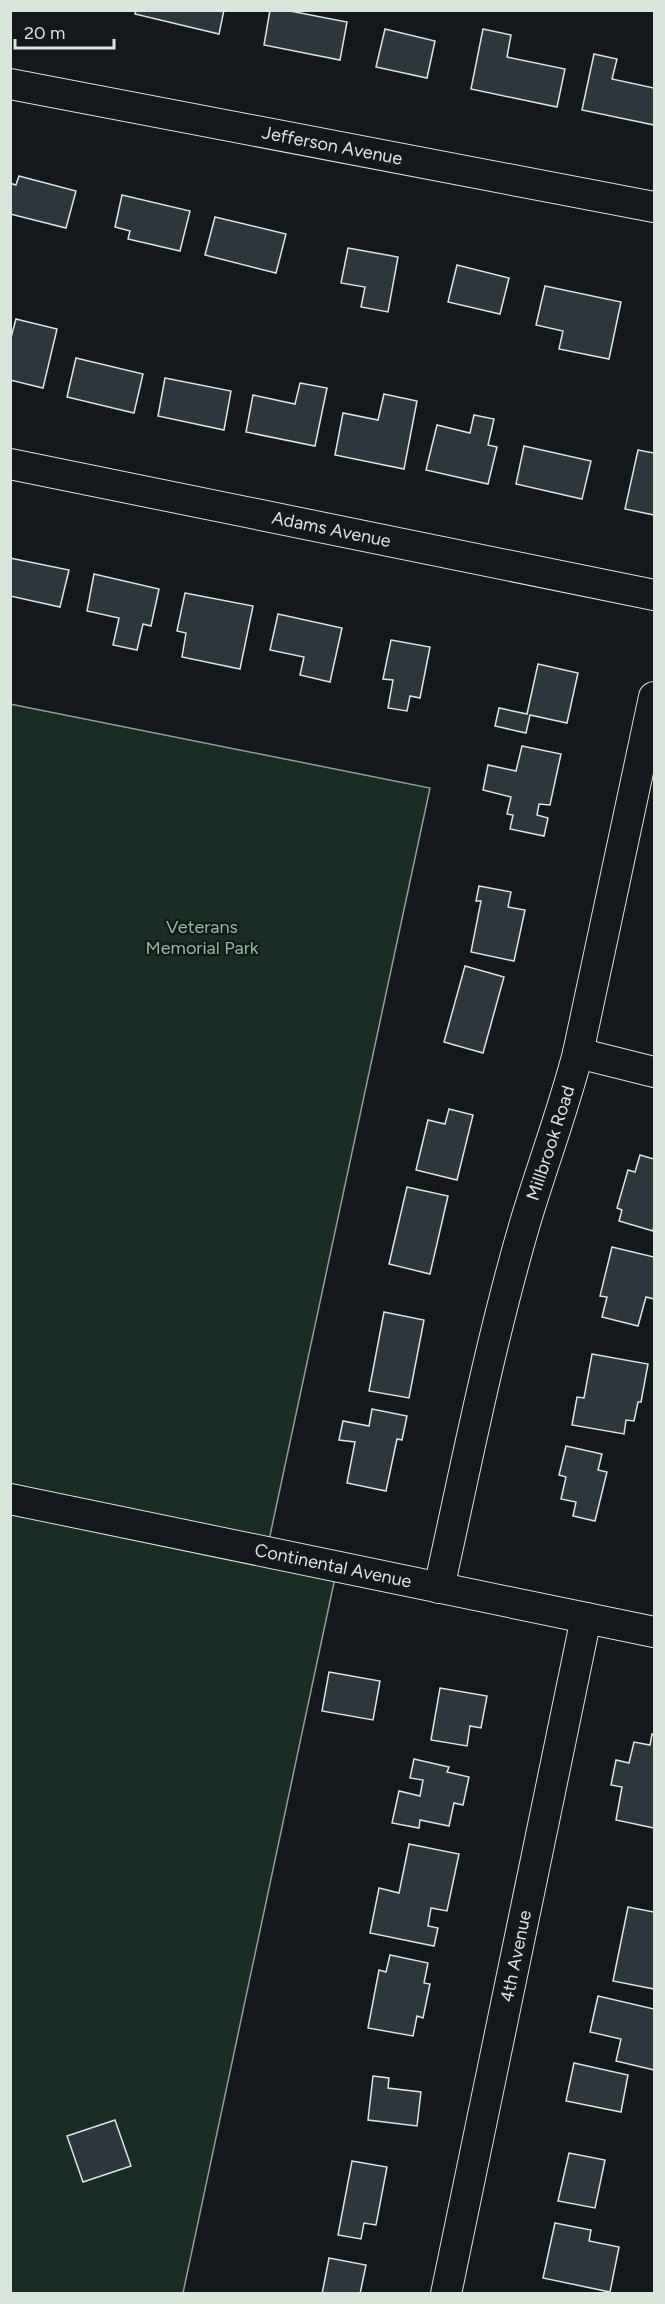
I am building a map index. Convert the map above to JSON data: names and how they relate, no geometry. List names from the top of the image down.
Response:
{
  "streets": {
    "street": [
      "Jefferson Avenue",
      "Adams Avenue",
      "Millbrook Road",
      "Continental Avenue",
      "4th Avenue"
    ]
  },
  "crossings": [
    ["Millbrook Road", "Continental Avenue"],
    ["Continental Avenue", "4th Avenue"]
  ],
  "parks": ["Veterans Memorial Park"],
  "scale_bar": "20 m"
}
